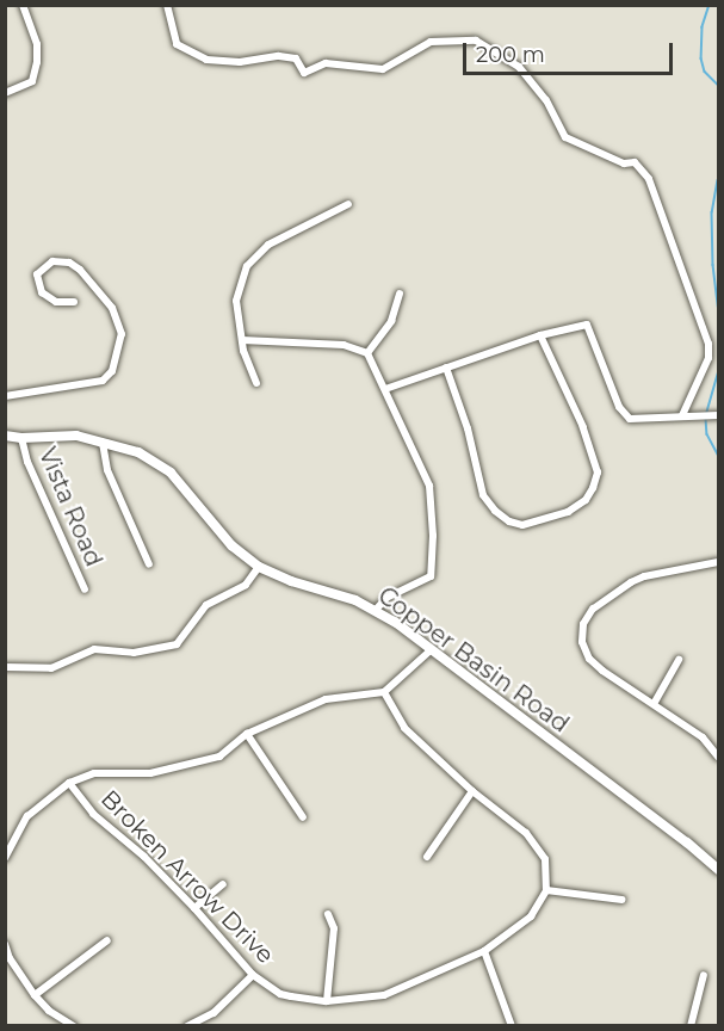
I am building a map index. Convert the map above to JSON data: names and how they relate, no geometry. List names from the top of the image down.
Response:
{
  "streets": {
    "street": ["Vista Road", "Copper Basin Road", "Broken Arrow Drive"]
  },
  "crossings": [
    ["Vista Road", "Copper Basin Road"]
  ],
  "scale_bar": "200 m"
}
